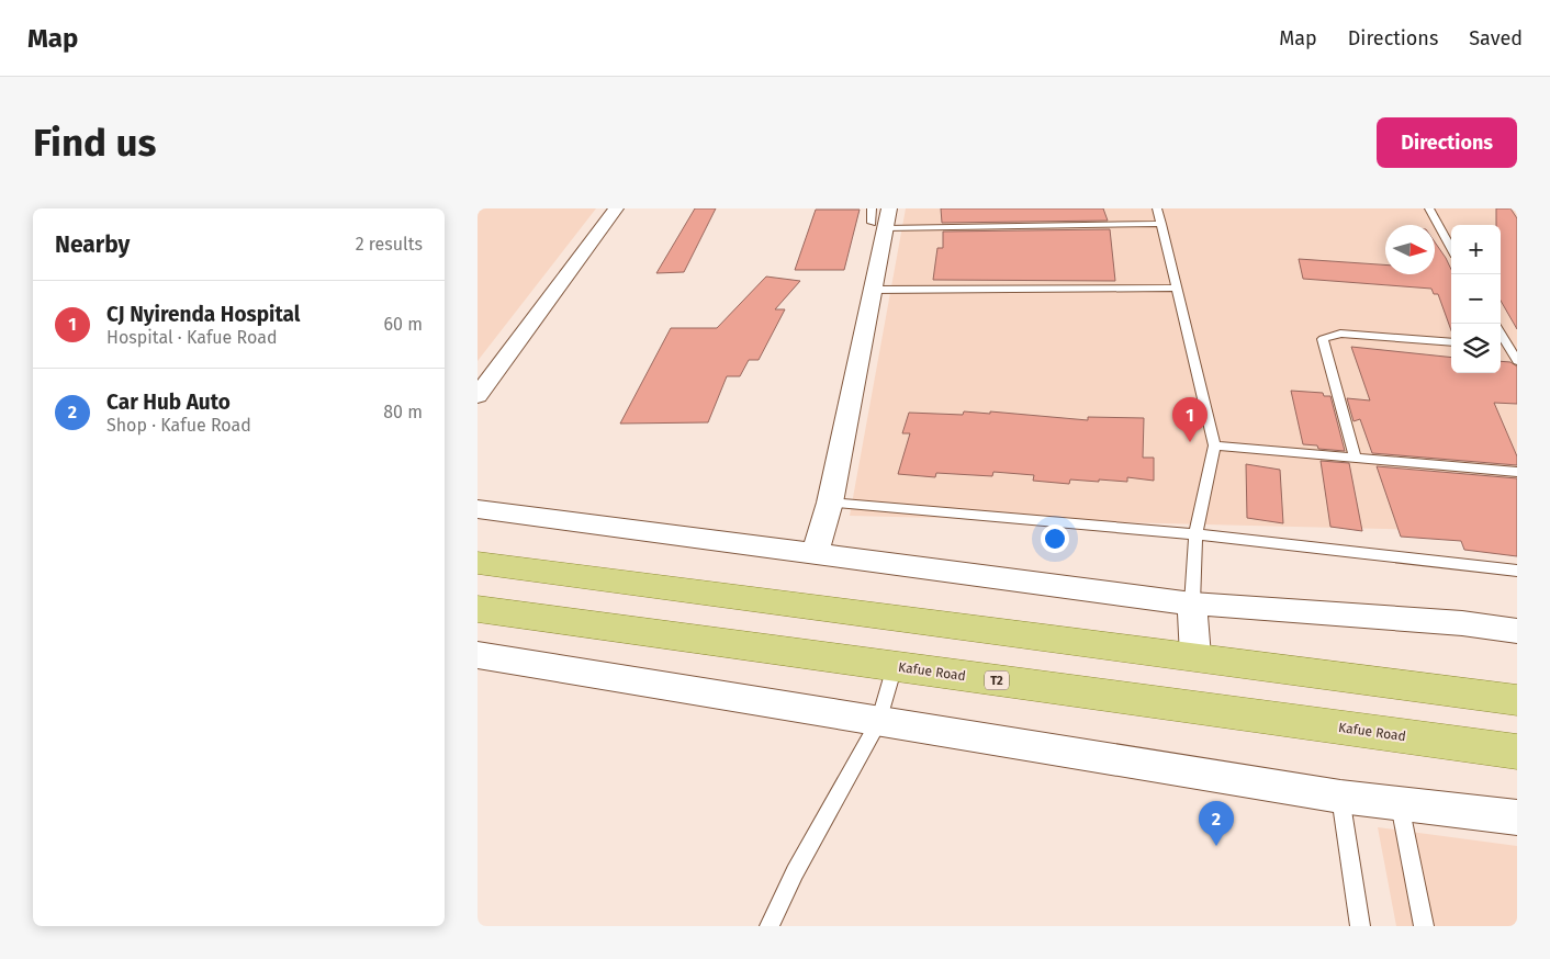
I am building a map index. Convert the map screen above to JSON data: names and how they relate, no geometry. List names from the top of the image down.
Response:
{
  "streets": {
    "main road": ["Kafue Road", "T2"]
  },
  "north": "right",
  "page": {
    "header": "Map",
    "nav": ["Map", "Directions", "Saved"],
    "buttons": "Directions",
    "title": "Find us",
    "heading": ["Nearby", "2 results"],
    "map_buttons": ["+", "−"],
    "list": [
      {
        "mark": "1",
        "name": "CJ Nyirenda Hospital",
        "note": "Hospital · Kafue Road",
        "value": "60 m"
      },
      {
        "mark": "2",
        "name": "Car Hub Auto",
        "note": "Shop · Kafue Road",
        "value": "80 m"
      }
    ],
    "pins": ["1", "2"]
  }
}
